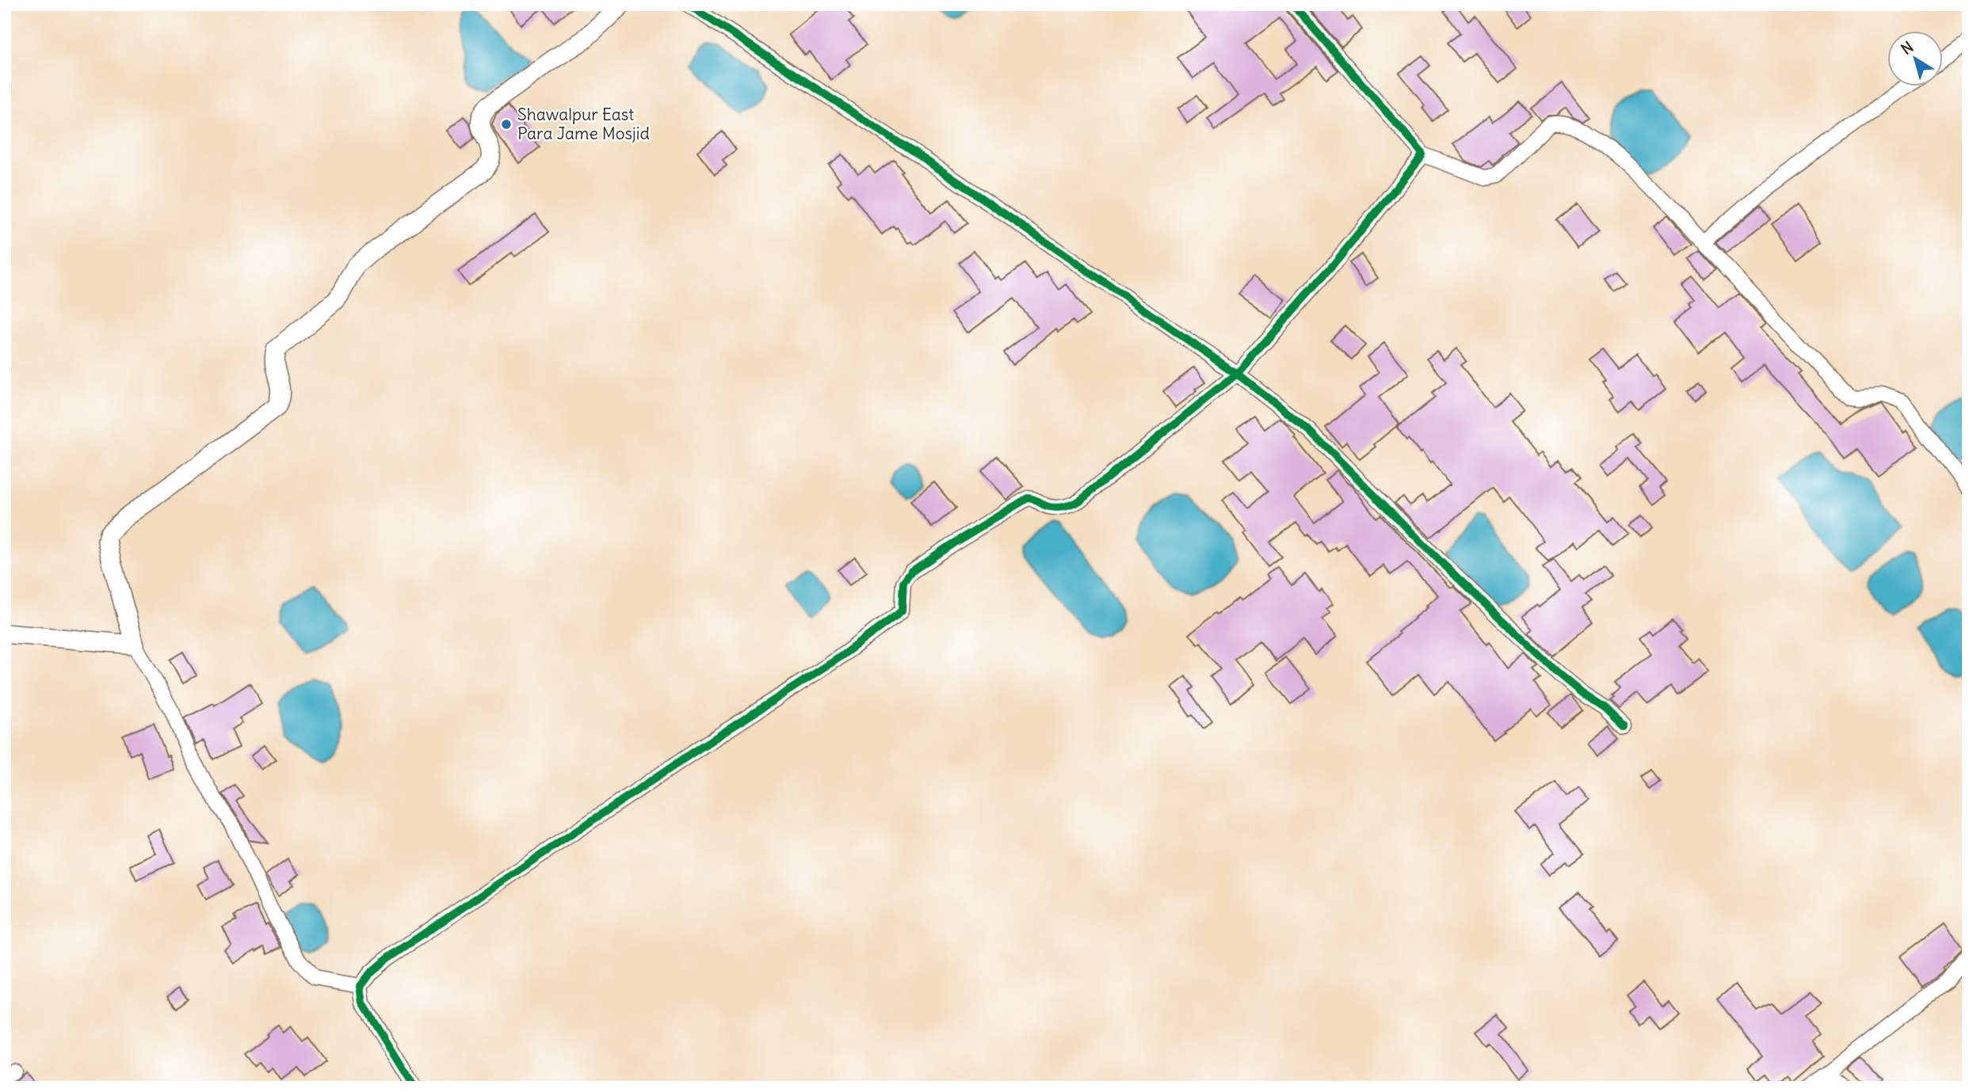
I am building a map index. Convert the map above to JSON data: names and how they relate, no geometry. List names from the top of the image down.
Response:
{
  "places": ["Shawalpur East Para Jame Mosjid"],
  "north": "top left"
}
